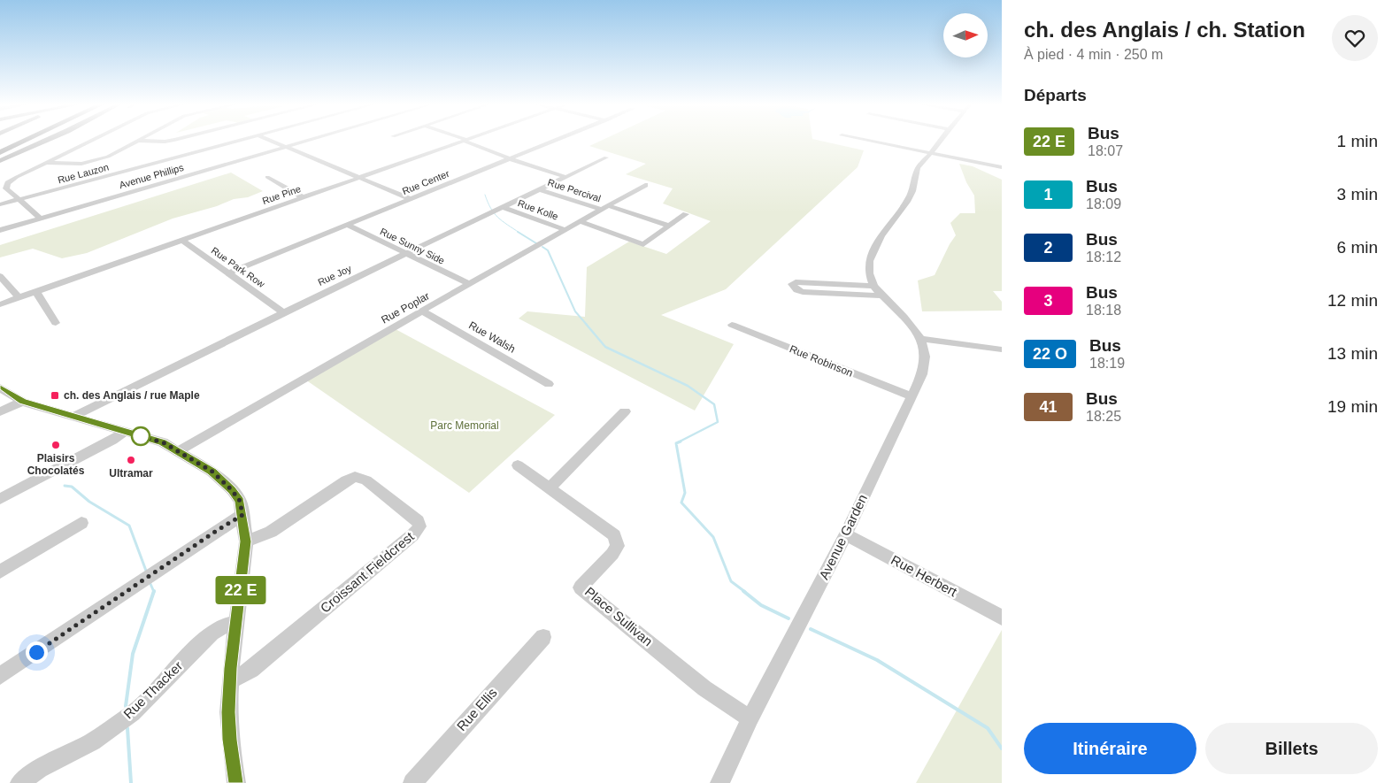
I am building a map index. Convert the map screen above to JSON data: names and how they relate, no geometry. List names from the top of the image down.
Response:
{
  "streets": {
    "street": [
      "Rue Lauzon",
      "Avenue Phillips",
      "Rue Center",
      "Rue Percival",
      "Rue Pine",
      "Rue Kolle",
      "Rue Sunny Side",
      "Rue Park Row",
      "Rue Joy",
      "Rue Poplar",
      "Rue Walsh",
      "Rue Robinson",
      "Avenue Garden",
      "Croissant Fieldcrest",
      "Rue Herbert",
      "Place Sullivan",
      "Rue Thacker",
      "Rue Ellis"
    ]
  },
  "crossings": [
    ["Rue Center", "Rue Sunny Side"],
    ["Rue Center", "Rue Park Row"],
    ["Rue Percival", "Rue Joy"],
    ["Rue Percival", "Rue Poplar"],
    ["Rue Pine", "Rue Park Row"],
    ["Rue Kolle", "Rue Joy"],
    ["Rue Kolle", "Rue Poplar"],
    ["Rue Sunny Side", "Rue Joy"],
    ["Rue Sunny Side", "Rue Poplar"],
    ["Rue Park Row", "Rue Joy"],
    ["Rue Poplar", "Rue Walsh"],
    ["Rue Robinson", "Avenue Garden"],
    ["Avenue Garden", "Rue Herbert"],
    ["Avenue Garden", "Place Sullivan"]
  ],
  "parks": ["Parc Memorial"],
  "places": {
    "transit": ["ch. des Anglais / rue Maple"],
    "other": ["Plaisirs Chocolatés", "Ultramar"]
  },
  "north": "right",
  "page": {
    "on_map": "22 E",
    "heading": [
      ["ch. des Anglais / ch. Station", "À pied · 4 min · 250 m"],
      "Départs"
    ],
    "list": [
      {
        "mark": "22 E",
        "name": "Bus",
        "note": "18:07",
        "value": "1 min"
      },
      {
        "mark": "1",
        "name": "Bus",
        "note": "18:09",
        "value": "3 min"
      },
      {
        "mark": "2",
        "name": "Bus",
        "note": "18:12",
        "value": "6 min"
      },
      {
        "mark": "3",
        "name": "Bus",
        "note": "18:18",
        "value": "12 min"
      },
      {
        "mark": "22 O",
        "name": "Bus",
        "note": "18:19",
        "value": "13 min"
      },
      {
        "mark": "41",
        "name": "Bus",
        "note": "18:25",
        "value": "19 min"
      }
    ],
    "buttons": ["Itinéraire", "Billets"]
  }
}
